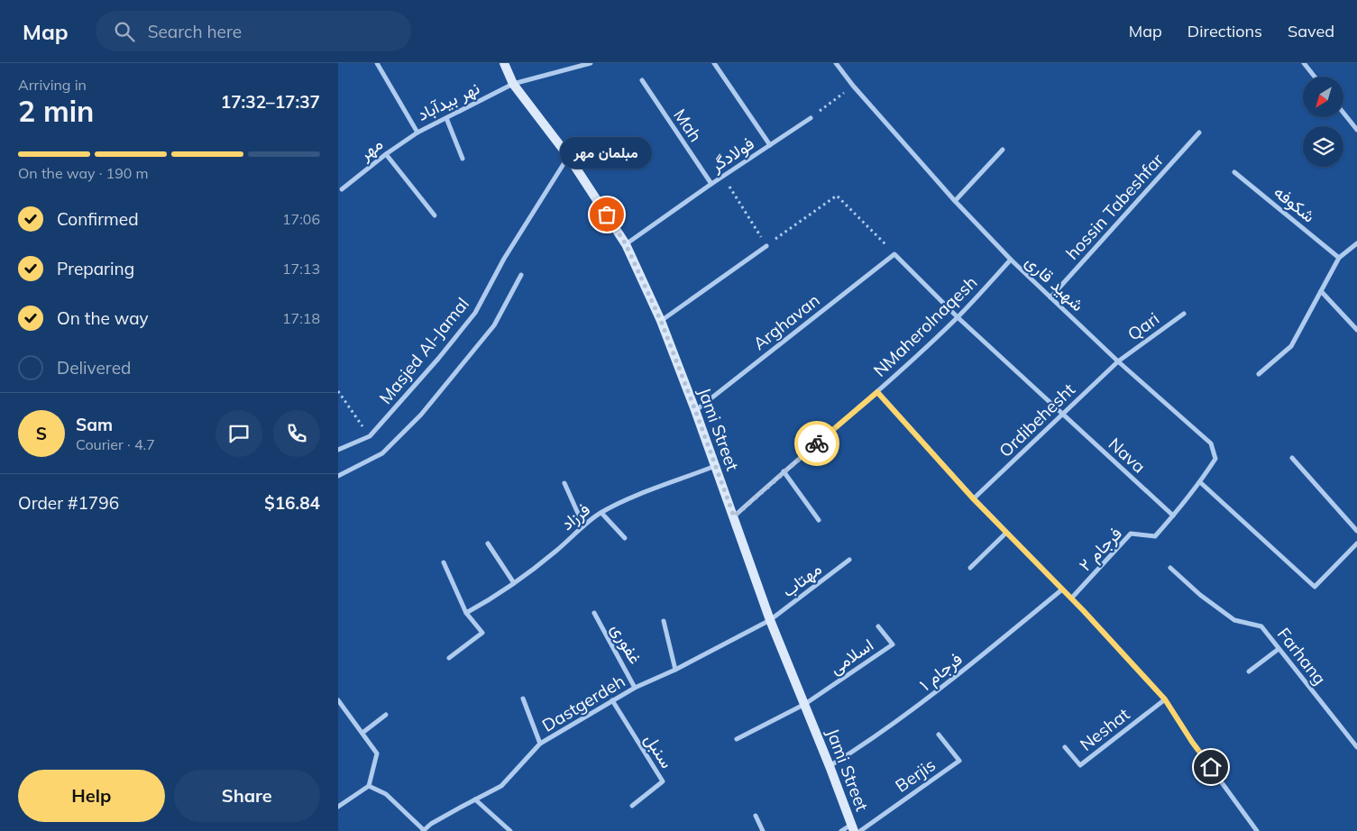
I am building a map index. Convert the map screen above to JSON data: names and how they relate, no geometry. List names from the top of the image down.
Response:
{
  "streets": {
    "street": [
      "نهر بیدآباد",
      "Mah",
      "مهر",
      "فولادگر",
      "شکوفه",
      "hossin Tabeshfar",
      "شهید قاری",
      "Arghavan",
      "NMaherolnaqesh",
      "Qari",
      "Masjed Al-Jamal",
      "Ordibehesht",
      "Jami Street",
      "Nava",
      "فرزاد",
      "فرجام ۲",
      "مهتاب",
      "غفوری",
      "اسلامی",
      "Farhang",
      "فرجام ۱",
      "Dastgerdeh",
      "Neshat",
      "سنبل",
      "Berjis"
    ]
  },
  "crossings": [
    ["نهر بیدآباد", "مهر"],
    ["نهر بیدآباد", "Jami Street"],
    ["Mah", "فولادگر"],
    ["فولادگر", "Jami Street"],
    ["hossin Tabeshfar", "شهید قاری"],
    ["شهید قاری", "NMaherolnaqesh"],
    ["شهید قاری", "Qari"],
    ["شهید قاری", "Ordibehesht"],
    ["شهید قاری", "Nava"],
    ["شهید قاری", "فرجام ۲"],
    ["Arghavan", "Jami Street"],
    ["Arghavan", "Nava"],
    ["NMaherolnaqesh", "Jami Street"],
    ["NMaherolnaqesh", "Nava"],
    ["Qari", "Ordibehesht"],
    ["Masjed Al-Jamal", "Jami Street"],
    ["Ordibehesht", "Nava"],
    ["Jami Street", "فرزاد"],
    ["Jami Street", "مهتاب"],
    ["Jami Street", "اسلامی"],
    ["Jami Street", "فرجام ۱"],
    ["Jami Street", "Dastgerdeh"],
    ["Nava", "فرجام ۲"],
    ["مهتاب", "Dastgerdeh"],
    ["غفوری", "Dastgerdeh"],
    ["Dastgerdeh", "سنبل"]
  ],
  "places": ["مبلمان مهر"],
  "north": "bottom left",
  "page": {
    "header": "Map",
    "search": "Search here",
    "nav": ["Map", "Directions", "Saved"],
    "heading": ["2 min", "Arriving in", "17:32–17:37"],
    "panel": [
      "Sam",
      "Courier · 4.7",
      "Order #1796",
      "$16.84"
    ],
    "bubble": "مبلمان مهر",
    "bar": "On the way · 190 m",
    "list": [
      ["Confirmed", "17:06"],
      ["Preparing", "17:13"],
      ["On the way", "17:18"],
      "Delivered"
    ],
    "round": "S",
    "buttons": ["Help", "Share"]
  }
}
